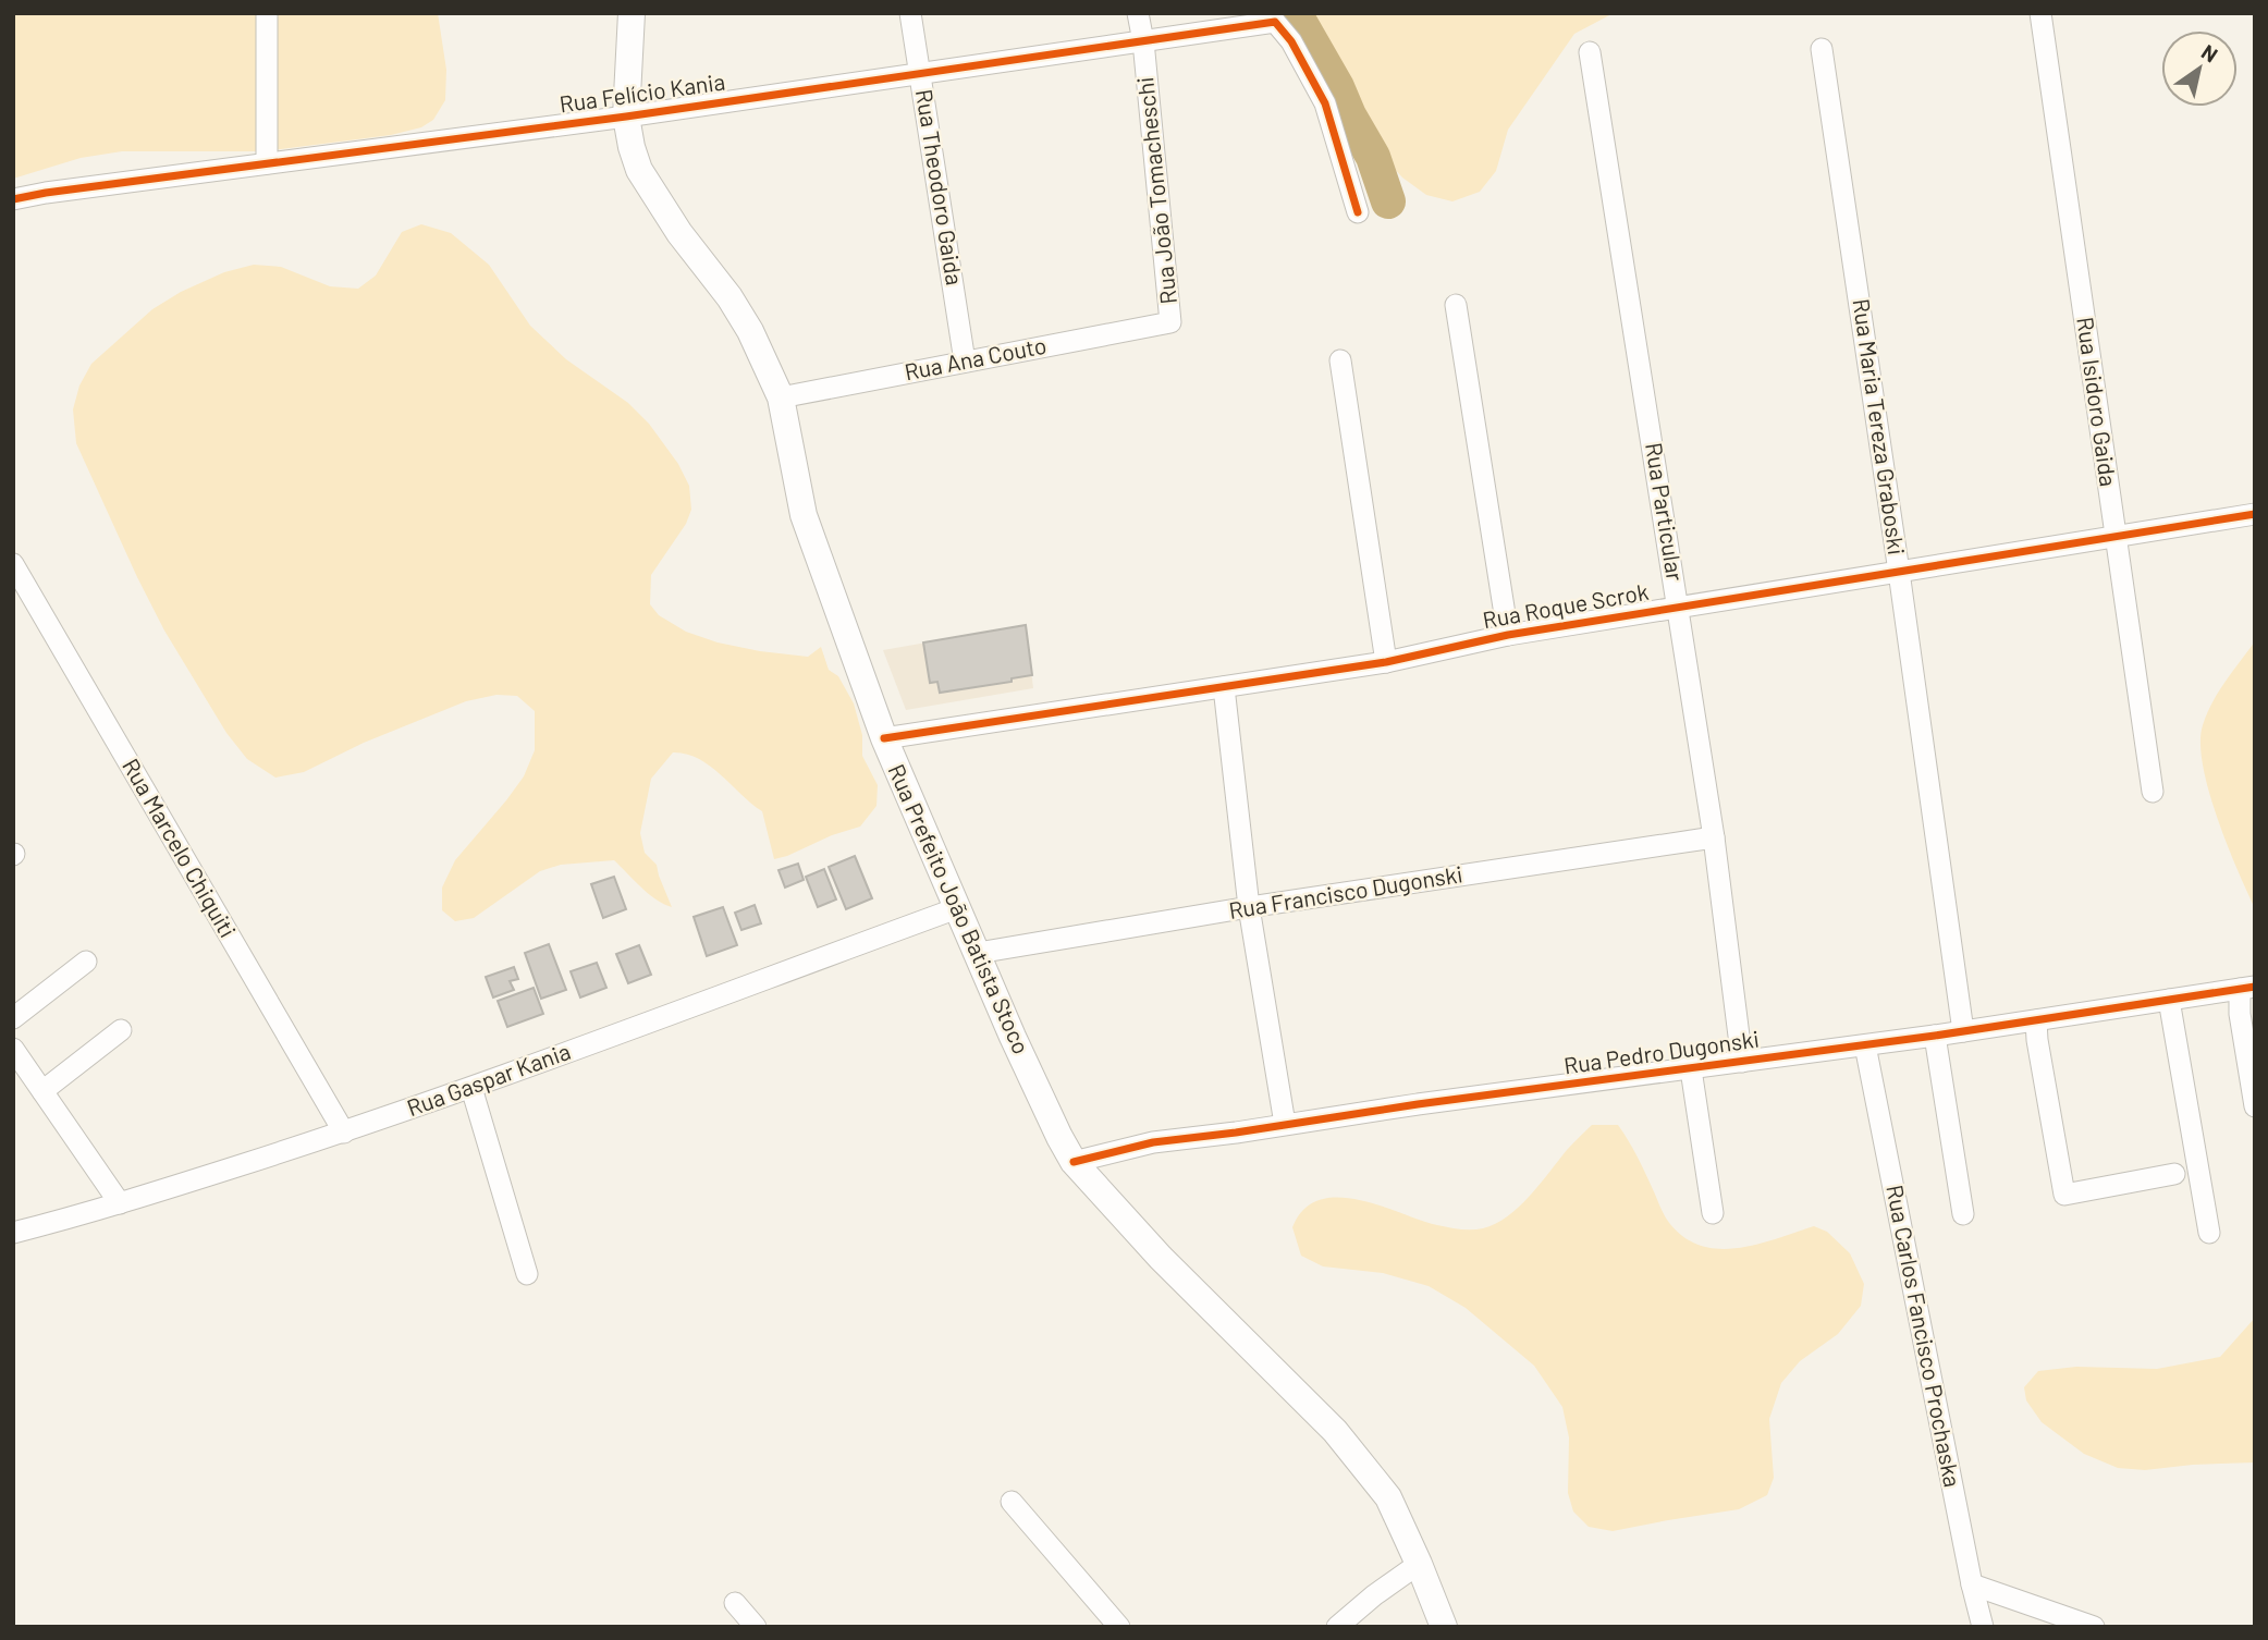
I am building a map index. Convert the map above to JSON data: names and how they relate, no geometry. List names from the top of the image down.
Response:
{
  "streets": {
    "main road": ["Rua Prefeito João Batista Stoco"],
    "street": [
      "Rua Felício Kania",
      "Rua Theodoro Gaida",
      "Rua João Tomacheschi",
      "Rua Ana Couto",
      "Rua Isidoro Gaida",
      "Rua Maria Tereza Graboski",
      "Rua Particular",
      "Rua Roque Scrok",
      "Rua Marcelo Chiquiti",
      "Rua Francisco Dugonski",
      "Rua Pedro Dugonski",
      "Rua Gaspar Kania",
      "Rua Carlos Fancisco Prochaska"
    ]
  },
  "crossings": [
    ["Rua Felício Kania", "Rua Theodoro Gaida"],
    ["Rua Felício Kania", "Rua João Tomacheschi"],
    ["Rua Felício Kania", "Rua Prefeito João Batista Stoco"],
    ["Rua Theodoro Gaida", "Rua Ana Couto"],
    ["Rua João Tomacheschi", "Rua Ana Couto"],
    ["Rua Ana Couto", "Rua Prefeito João Batista Stoco"],
    ["Rua Isidoro Gaida", "Rua Roque Scrok"],
    ["Rua Maria Tereza Graboski", "Rua Roque Scrok"],
    ["Rua Maria Tereza Graboski", "Rua Pedro Dugonski"],
    ["Rua Particular", "Rua Roque Scrok"],
    ["Rua Particular", "Rua Francisco Dugonski"],
    ["Rua Particular", "Rua Pedro Dugonski"],
    ["Rua Roque Scrok", "Rua Prefeito João Batista Stoco"],
    ["Rua Marcelo Chiquiti", "Rua Gaspar Kania"],
    ["Rua Francisco Dugonski", "Rua Prefeito João Batista Stoco"],
    ["Rua Prefeito João Batista Stoco", "Rua Pedro Dugonski"],
    ["Rua Prefeito João Batista Stoco", "Rua Gaspar Kania"],
    ["Rua Pedro Dugonski", "Rua Carlos Fancisco Prochaska"]
  ],
  "north": "top right"
}
